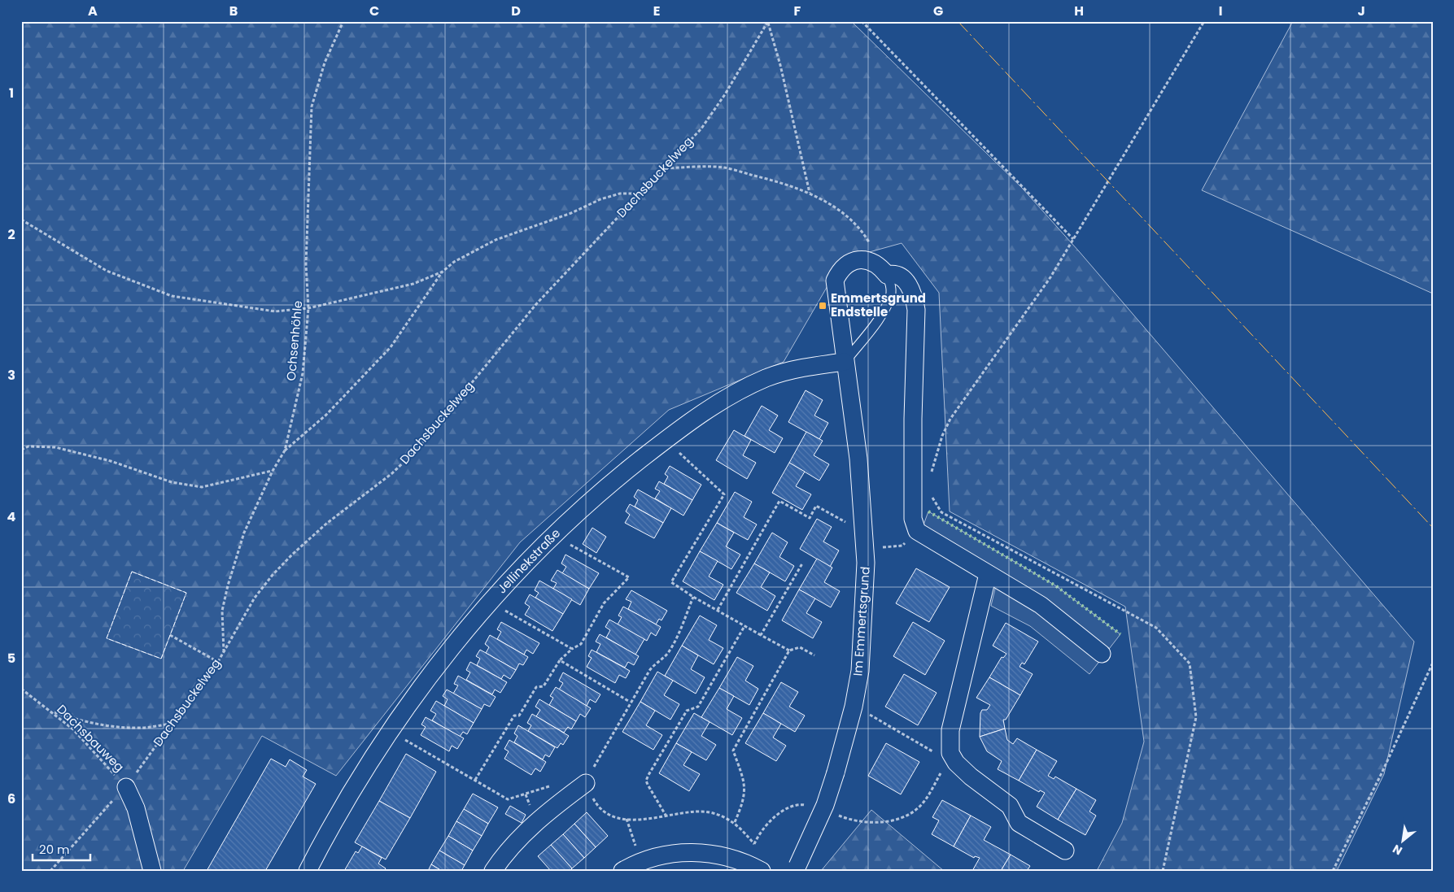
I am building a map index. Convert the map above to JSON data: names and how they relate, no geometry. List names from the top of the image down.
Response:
{
  "streets": {
    "street": ["Jellinekstraße", "Im Emmertsgrund"],
    "path": ["Dachsbuckelweg", "Ochsenhöhle", "Dachsbauweg"]
  },
  "crossings": [
    ["Dachsbuckelweg", "Ochsenhöhle"],
    ["Dachsbuckelweg", "Dachsbauweg"],
    ["Jellinekstraße", "Im Emmertsgrund"]
  ],
  "places": {
    "transit": ["Emmertsgrund Endstelle"]
  },
  "scale_bar": "20 m",
  "north": "bottom left",
  "grid": {
    "columns": [
      "A",
      "B",
      "C",
      "D",
      "E",
      "F",
      "G",
      "H",
      "I",
      "J"
    ],
    "rows": [
      "1",
      "2",
      "3",
      "4",
      "5",
      "6"
    ]
  }
}
